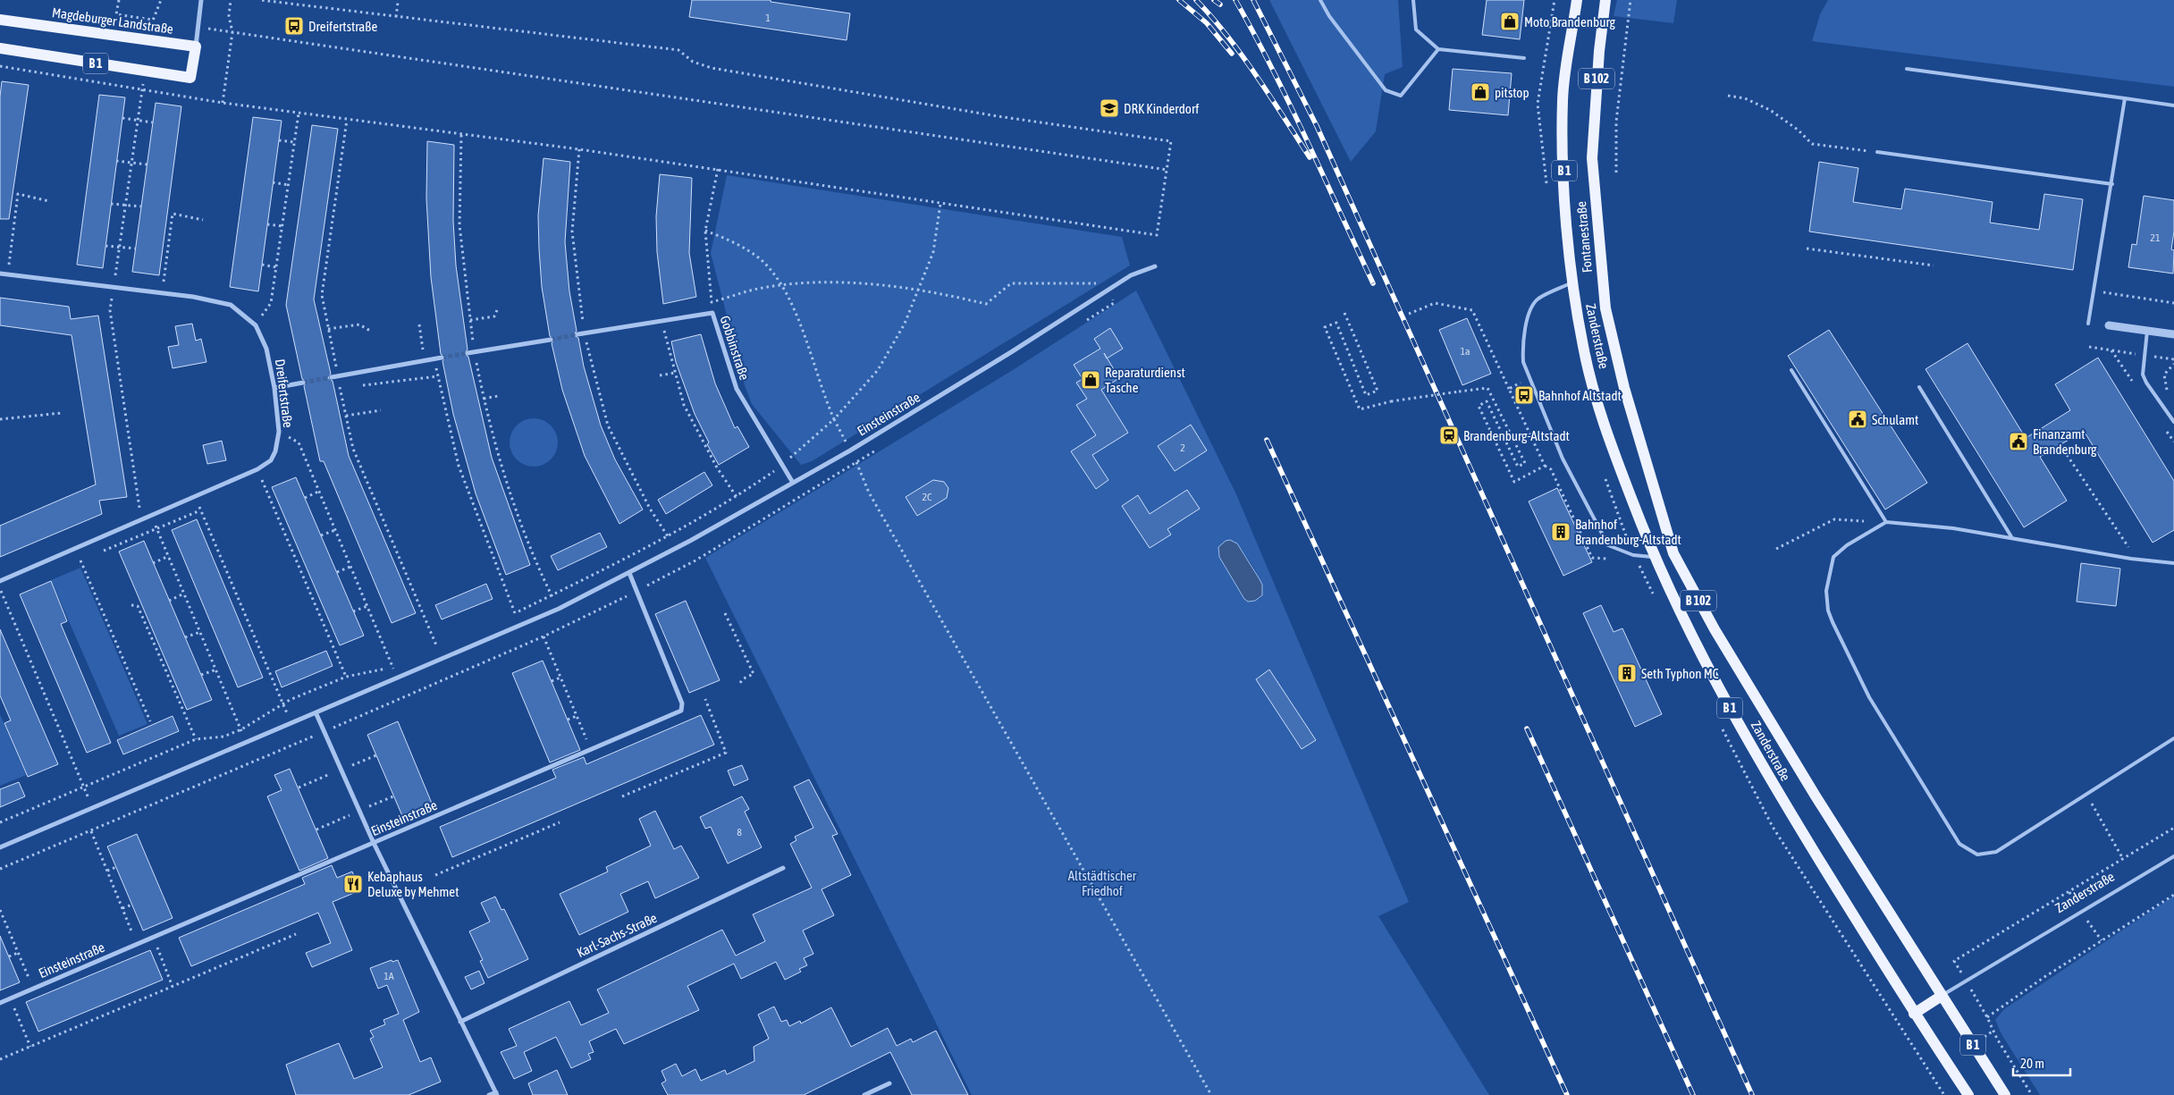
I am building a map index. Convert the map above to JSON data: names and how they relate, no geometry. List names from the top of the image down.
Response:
{
  "streets": {
    "main road": [
      "Magdeburger Landstraße",
      "B 1",
      "B 102",
      "Fontanestraße",
      "Zanderstraße"
    ],
    "street": [
      "Gobbinstraße",
      "Dreifertstraße",
      "Einsteinstraße",
      "Karl-Sachs-Straße"
    ]
  },
  "crossings": [
    ["Magdeburger Landstraße", "B 1"],
    ["Fontanestraße", "Zanderstraße"],
    ["Gobbinstraße", "Einsteinstraße"]
  ],
  "parks": ["Altstädtischer Friedhof"],
  "places": {
    "shop": ["Moto Brandenburg", "pitstop", "Reparaturdienst Tasche"],
    "bus stop": ["Dreifertstraße", "Bahnhof Altstadt"],
    "school or university": ["DRK Kinderdorf"],
    "public building": ["Schulamt", "Finanzamt Brandenburg"],
    "station": ["Brandenburg-Altstadt"],
    "building": ["Bahnhof Brandenburg-Altstadt", "Seth Typhon MC"],
    "restaurant": ["Kebaphaus Deluxe by Mehmet"]
  },
  "house_numbers": [
    "1",
    "21",
    "1a",
    "2",
    "2C",
    "8",
    "1A"
  ],
  "scale_bar": "20 m"
}
